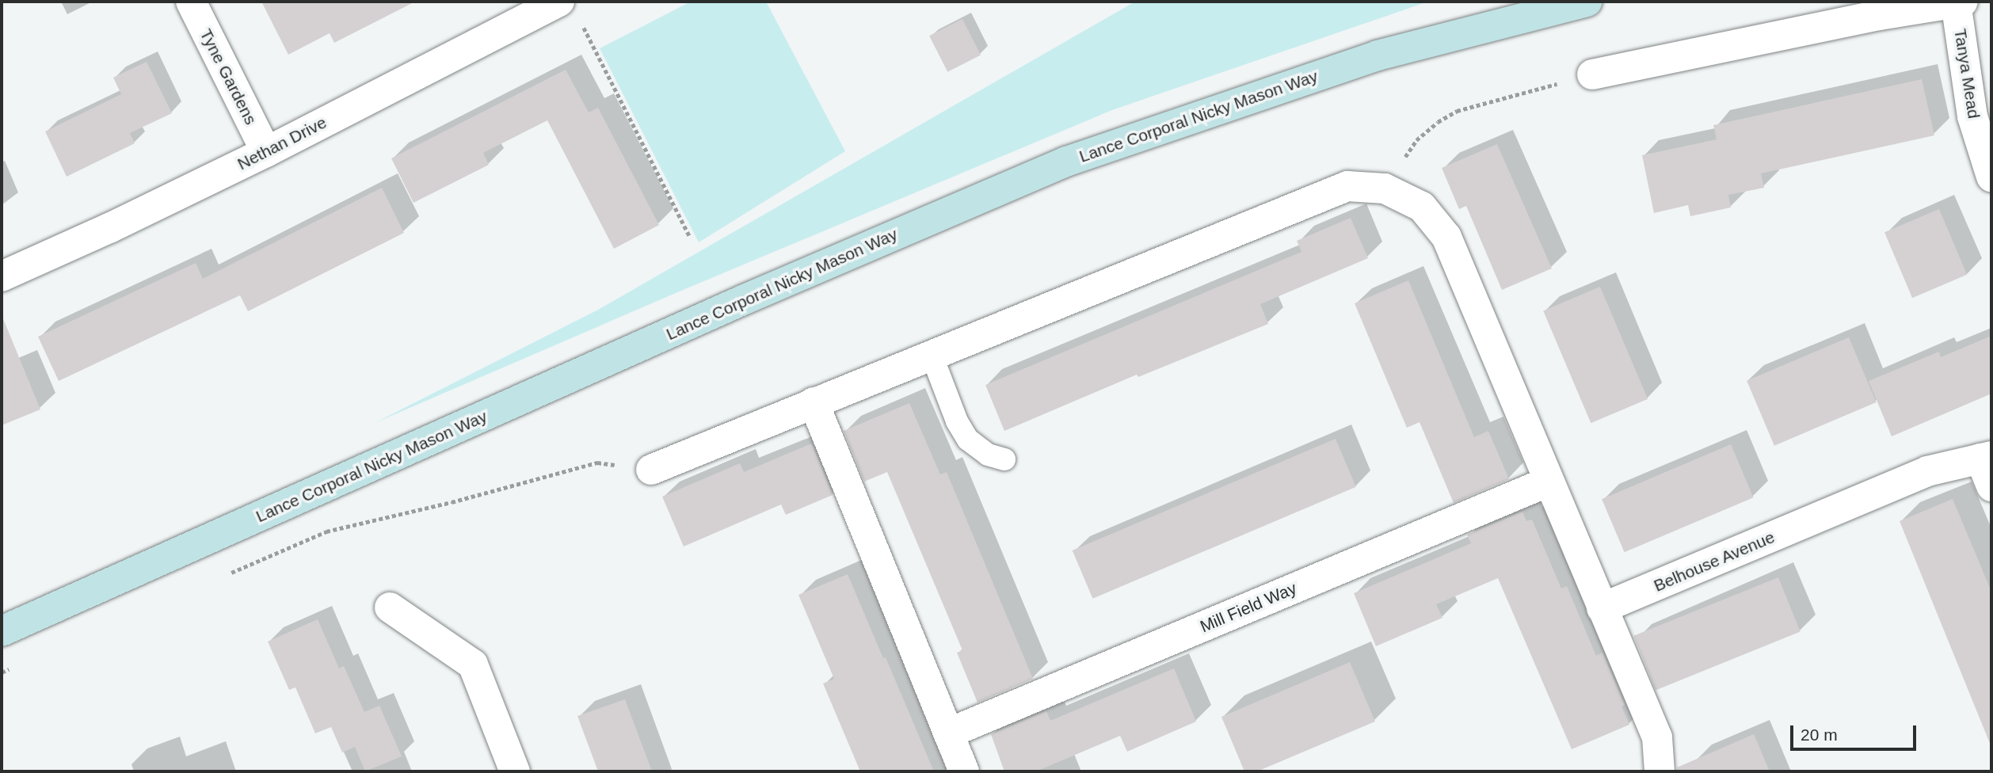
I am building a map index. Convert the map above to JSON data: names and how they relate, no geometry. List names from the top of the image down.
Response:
{
  "streets": {
    "main road": ["Lance Corporal Nicky Mason Way"],
    "street": [
      "Tanya Mead",
      "Tyne Gardens",
      "Nethan Drive",
      "Belhouse Avenue",
      "Mill Field Way"
    ]
  },
  "crossings": [
    ["Tyne Gardens", "Nethan Drive"]
  ],
  "scale_bar": "20 m"
}
